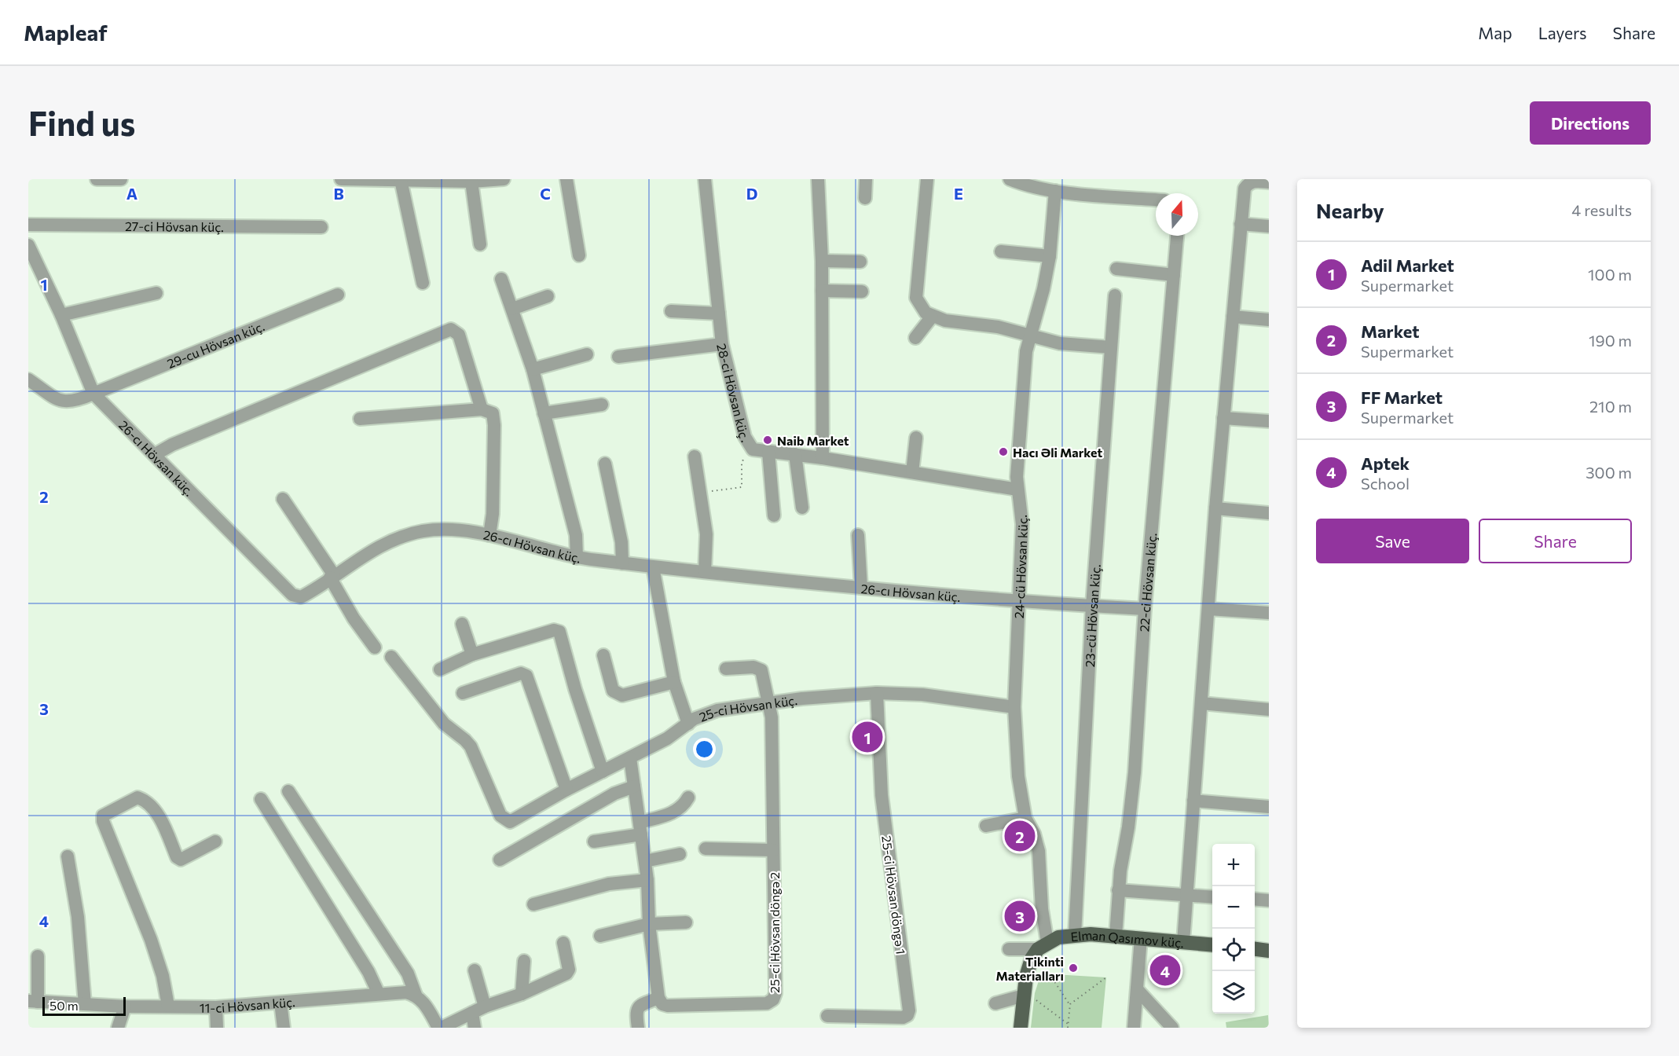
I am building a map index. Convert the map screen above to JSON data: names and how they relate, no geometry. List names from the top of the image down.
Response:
{
  "streets": {
    "main road": ["Elman Qasımov küç."],
    "street": [
      "27-ci Hövsan küç.",
      "29-cu Hövsan küç.",
      "28-ci Hövsan küç.",
      "26-cı Hövsan küç.",
      "24-cü Hövsan küç.",
      "22-ci Hövsan küç.",
      "23-cü Hövsan küç.",
      "25-ci Hövsan küç.",
      "25-ci Hövsan döngə 1",
      "25-ci Hövsan döngə 2",
      "11-ci Hövsan küç."
    ]
  },
  "crossings": [
    ["29-cu Hövsan küç.", "26-cı Hövsan küç."],
    ["28-ci Hövsan küç.", "24-cü Hövsan küç."],
    ["26-cı Hövsan küç.", "24-cü Hövsan küç."],
    ["26-cı Hövsan küç.", "22-ci Hövsan küç."],
    ["26-cı Hövsan küç.", "23-cü Hövsan küç."],
    ["24-cü Hövsan küç.", "25-ci Hövsan küç."],
    ["24-cü Hövsan küç.", "Elman Qasımov küç."],
    ["22-ci Hövsan küç.", "Elman Qasımov küç."],
    ["23-cü Hövsan küç.", "Elman Qasımov küç."],
    ["25-ci Hövsan küç.", "25-ci Hövsan döngə 1"],
    ["25-ci Hövsan küç.", "25-ci Hövsan döngə 2"]
  ],
  "places": ["Naib Market", "Hacı Əli Market", "Tikinti Materialları"],
  "scale_bar": "50 m",
  "north": "top",
  "page": {
    "header": "Mapleaf",
    "nav": ["Map", "Layers", "Share"],
    "buttons": [
      "Directions",
      ["Save", "Share"]
    ],
    "title": "Find us",
    "heading": ["Nearby", "4 results"],
    "list": [
      {
        "mark": "1",
        "name": "Adil Market",
        "note": "Supermarket",
        "value": "100 m"
      },
      {
        "mark": "2",
        "name": "Market",
        "note": "Supermarket",
        "value": "190 m"
      },
      {
        "mark": "3",
        "name": "FF Market",
        "note": "Supermarket",
        "value": "210 m"
      },
      {
        "mark": "4",
        "name": "Aptek",
        "note": "School",
        "value": "300 m"
      }
    ],
    "pins": [
      "1",
      "2",
      "3",
      "4"
    ],
    "map_buttons": ["+", "−"],
    "scale": "50 m"
  },
  "grid": {
    "columns": [
      "A",
      "B",
      "C",
      "D",
      "E"
    ],
    "rows": [
      "1",
      "2",
      "3",
      "4"
    ]
  }
}
